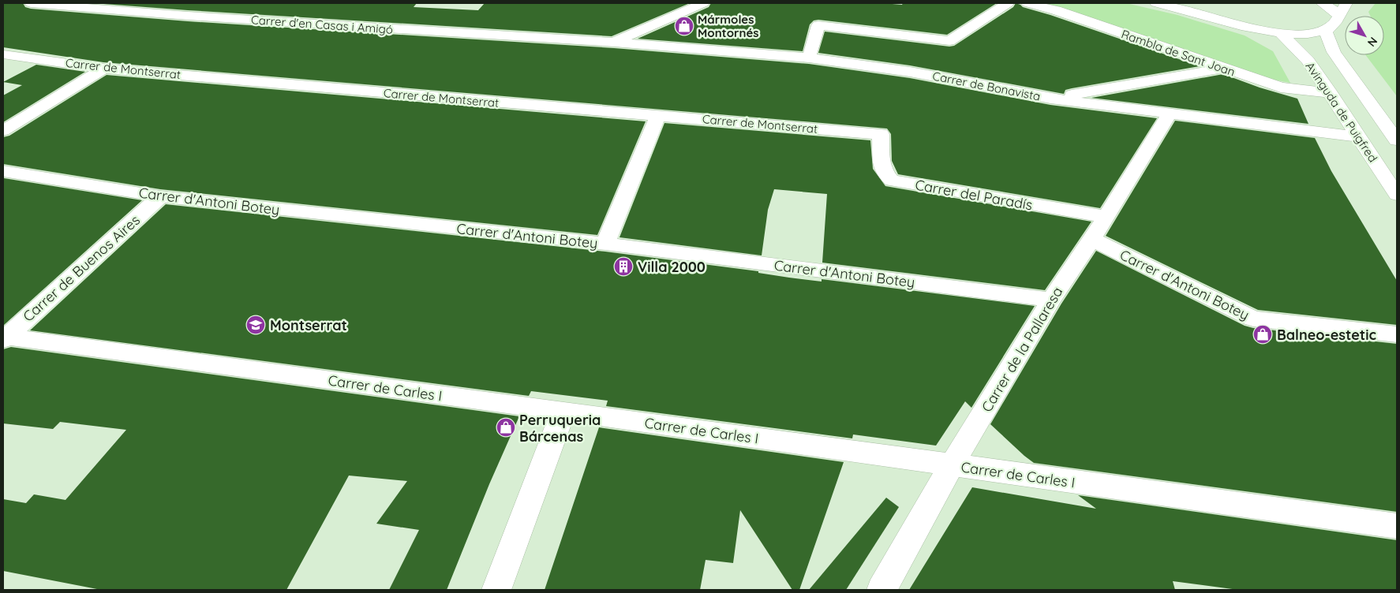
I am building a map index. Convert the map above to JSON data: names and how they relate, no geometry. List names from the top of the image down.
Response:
{
  "streets": {
    "street": [
      "Carrer d'en Casas i Amigó",
      "Rambla de Sant Joan",
      "Carrer de Montserrat",
      "Carrer de Bonavista",
      "Avinguda de Puigfred",
      "Carrer del Paradís",
      "Carrer d'Antoni Botey",
      "Carrer de Buenos Aires",
      "Carrer de la Pallaresa",
      "Carrer de Carles I"
    ]
  },
  "crossings": [
    ["Carrer d'en Casas i Amigó", "Carrer de Bonavista"],
    ["Rambla de Sant Joan", "Avinguda de Puigfred"],
    ["Carrer de Montserrat", "Carrer del Paradís"],
    ["Carrer de Bonavista", "Avinguda de Puigfred"],
    ["Carrer de Bonavista", "Carrer de la Pallaresa"],
    ["Carrer del Paradís", "Carrer de la Pallaresa"],
    ["Carrer d'Antoni Botey", "Carrer de Buenos Aires"],
    ["Carrer d'Antoni Botey", "Carrer de la Pallaresa"],
    ["Carrer de Buenos Aires", "Carrer de Carles I"],
    ["Carrer de la Pallaresa", "Carrer de Carles I"]
  ],
  "places": {
    "shop": ["Mármoles Montornés", "Balneo-estetic", "Perruqueria Bárcenas"],
    "building": ["Villa 2000"],
    "school or university": ["Montserrat"]
  },
  "north": "bottom right"
}
